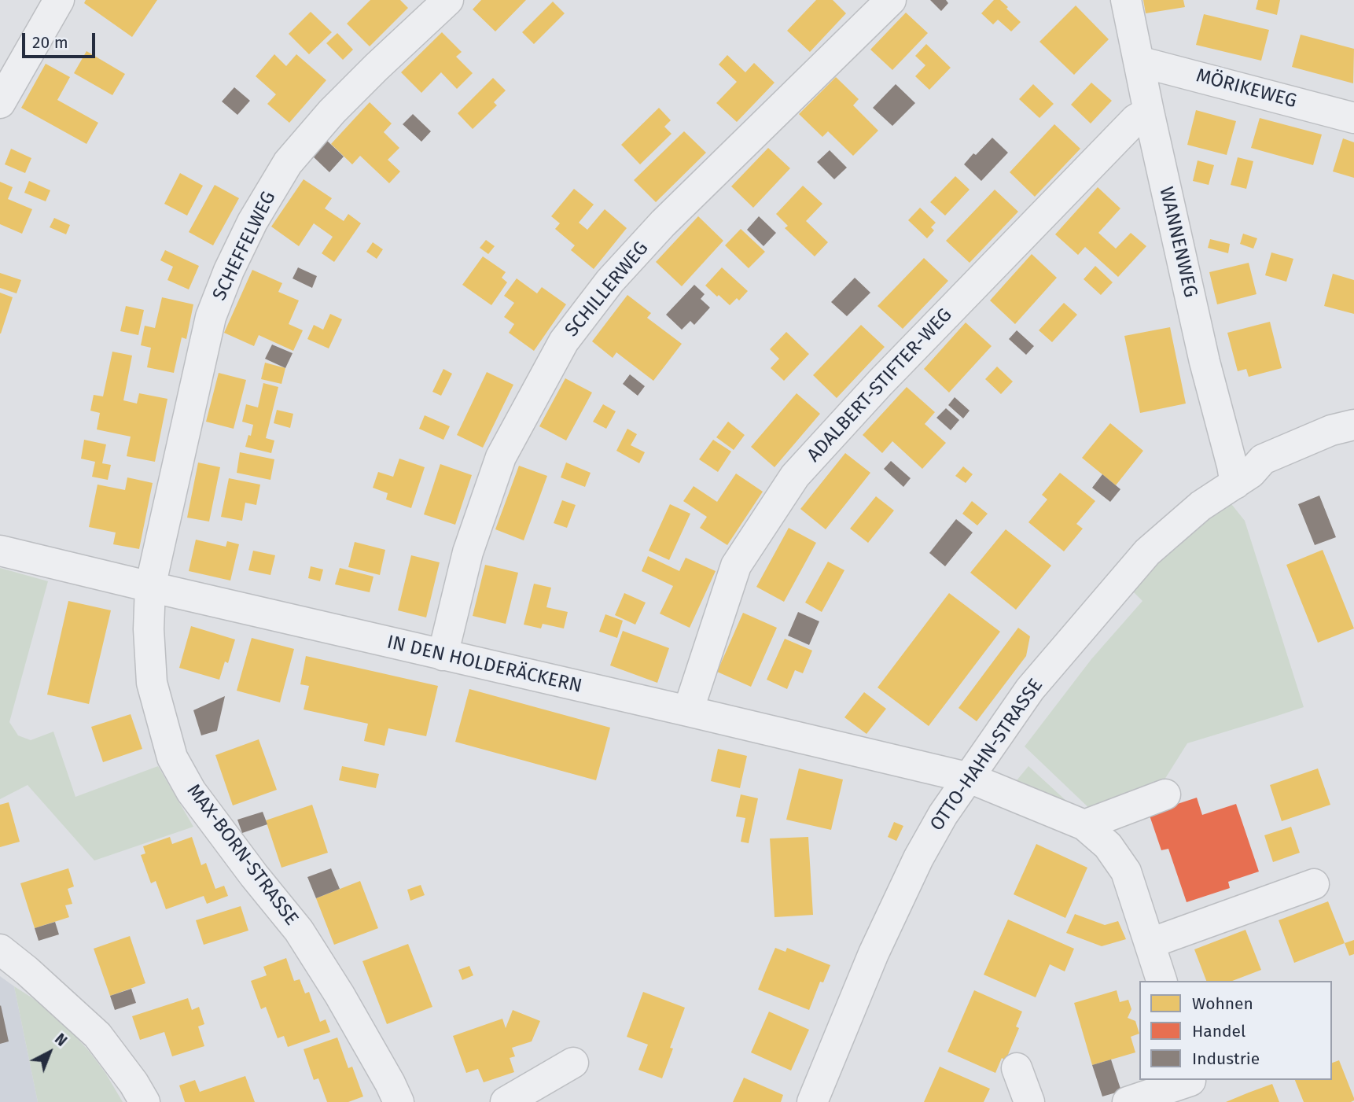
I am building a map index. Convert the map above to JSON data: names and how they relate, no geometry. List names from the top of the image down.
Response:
{
  "streets": {
    "street": [
      "MÖRIKEWEG",
      "WANNENWEG",
      "SCHEFFELWEG",
      "SCHILLERWEG",
      "ADALBERT-STIFTER-WEG",
      "IN DEN HOLDERÄCKERN",
      "OTTO-HAHN-STRASSE",
      "MAX-BORN-STRASSE"
    ]
  },
  "crossings": [
    ["MÖRIKEWEG", "WANNENWEG"],
    ["WANNENWEG", "ADALBERT-STIFTER-WEG"],
    ["WANNENWEG", "OTTO-HAHN-STRASSE"],
    ["SCHEFFELWEG", "IN DEN HOLDERÄCKERN"],
    ["SCHEFFELWEG", "MAX-BORN-STRASSE"],
    ["SCHILLERWEG", "IN DEN HOLDERÄCKERN"],
    ["ADALBERT-STIFTER-WEG", "IN DEN HOLDERÄCKERN"],
    ["IN DEN HOLDERÄCKERN", "OTTO-HAHN-STRASSE"],
    ["IN DEN HOLDERÄCKERN", "MAX-BORN-STRASSE"]
  ],
  "legend": ["Wohnen", "Handel", "Industrie"],
  "scale_bar": "20 m",
  "north": "top right"
}
